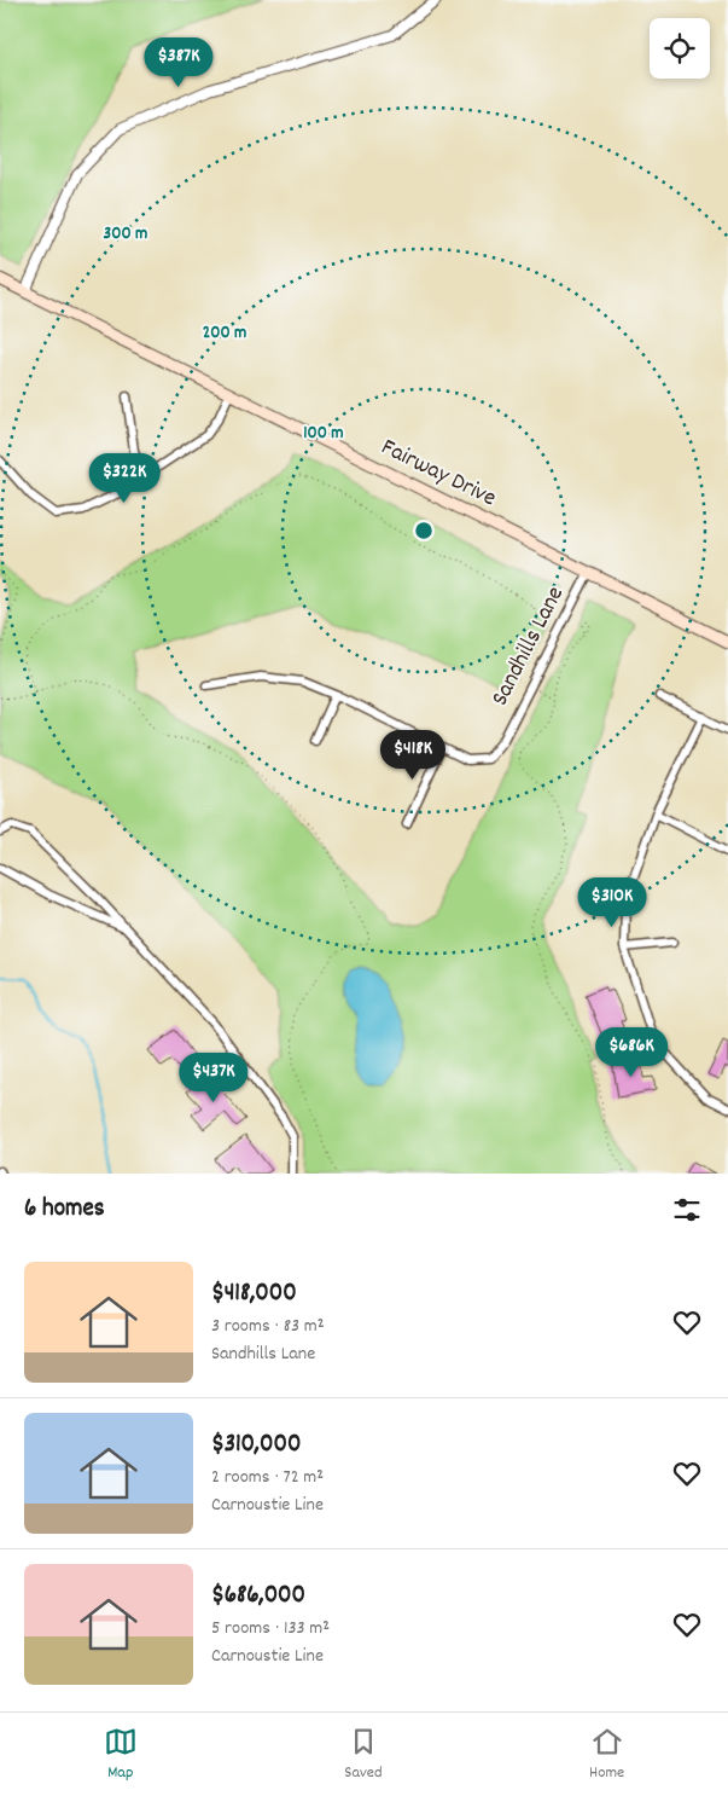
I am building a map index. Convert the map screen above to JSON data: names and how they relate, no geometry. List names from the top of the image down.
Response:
{
  "streets": {
    "main road": ["Fairway Drive"],
    "street": ["Sandhills Lane"]
  },
  "crossings": [
    ["Fairway Drive", "Sandhills Lane"]
  ],
  "page": {
    "price": [
      "$387K",
      "$322K",
      "$418K",
      "$310K",
      "$686K",
      "$437K"
    ],
    "heading": "6 homes",
    "list": [
      {
        "name": "$418,000",
        "note": "3 rooms · 83 m² · Sandhills Lane"
      },
      {
        "name": "$310,000",
        "note": "2 rooms · 72 m² · Carnoustie Line"
      },
      {
        "name": "$686,000",
        "note": "5 rooms · 133 m² · Carnoustie Line"
      }
    ],
    "tabs": ["Map", "Saved", "Home"]
  },
  "rings": ["300 m", "200 m", "100 m"]
}
